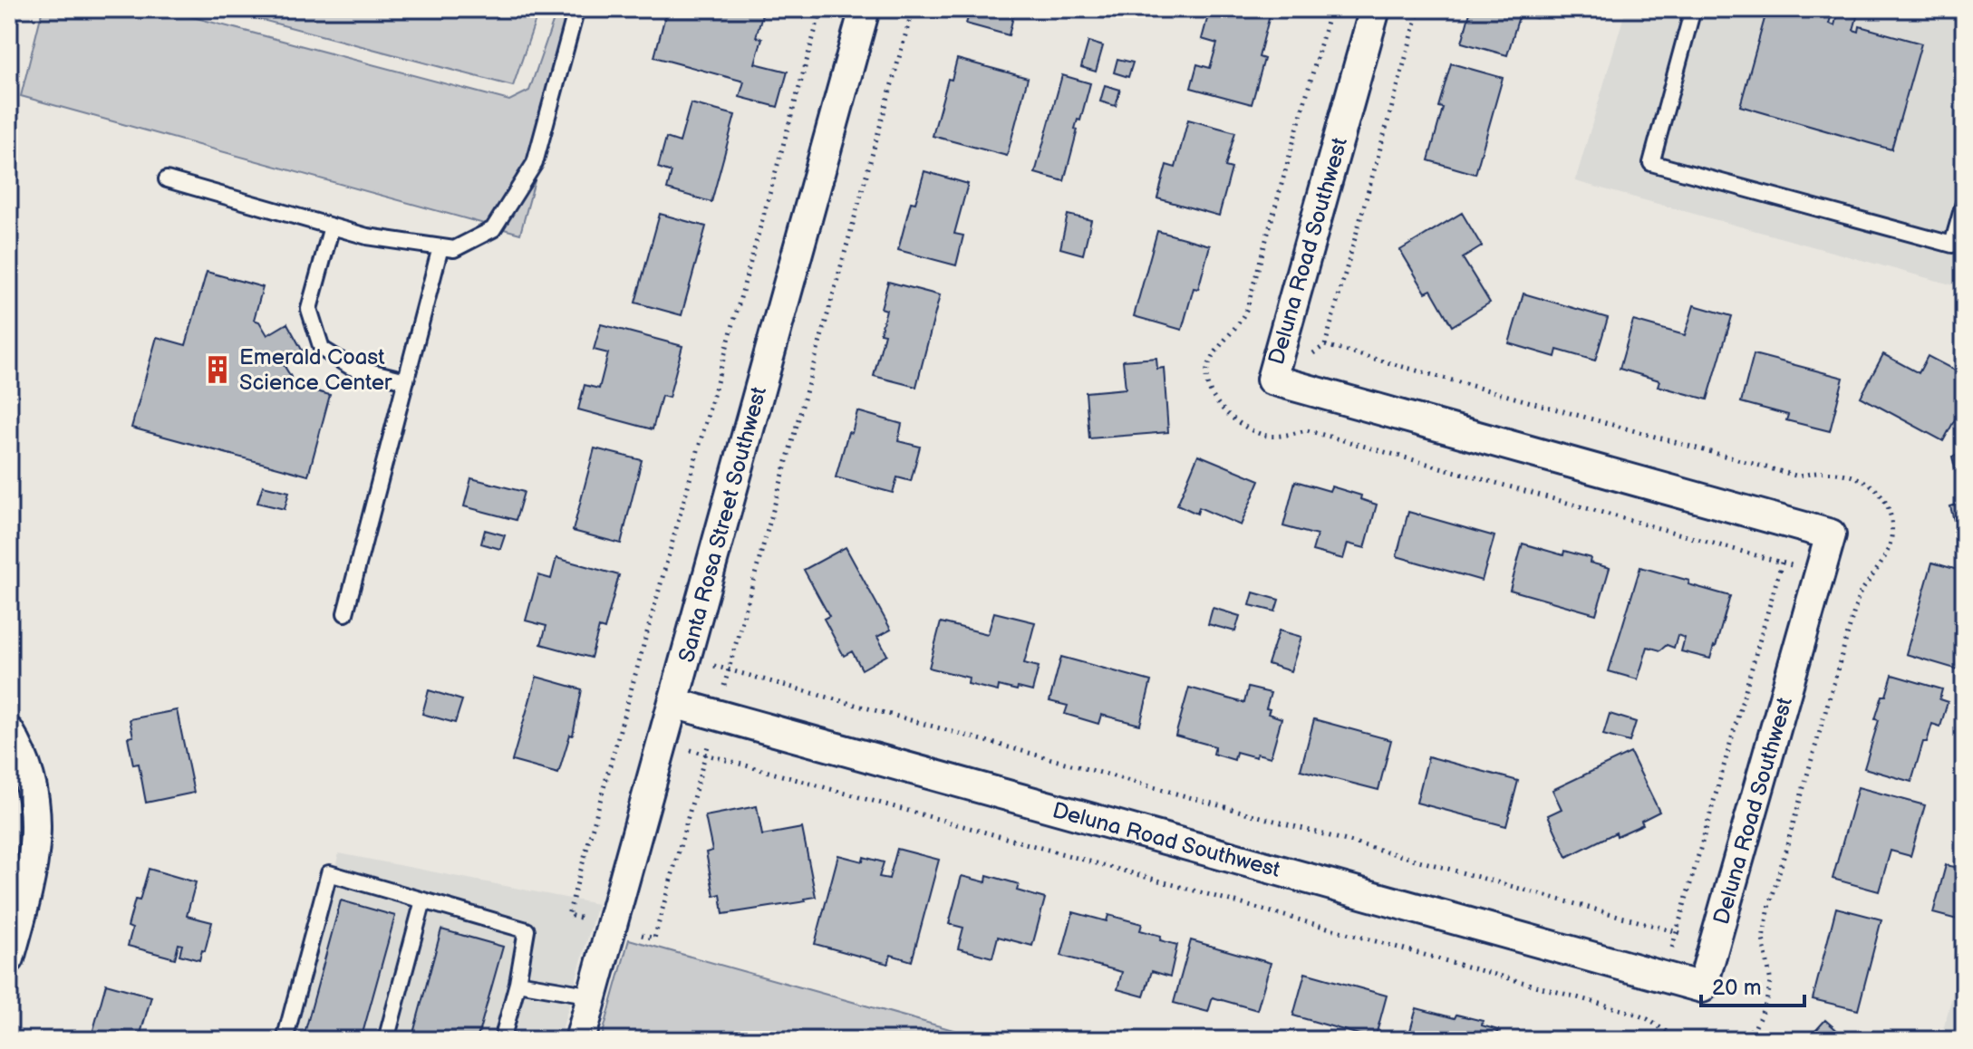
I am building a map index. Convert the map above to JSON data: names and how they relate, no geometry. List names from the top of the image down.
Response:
{
  "streets": {
    "street": ["Deluna Road Southwest", "Santa Rosa Street Southwest"]
  },
  "crossings": [
    ["Deluna Road Southwest", "Santa Rosa Street Southwest"]
  ],
  "places": {
    "building": ["Emerald Coast Science Center"]
  },
  "scale_bar": "20 m"
}
